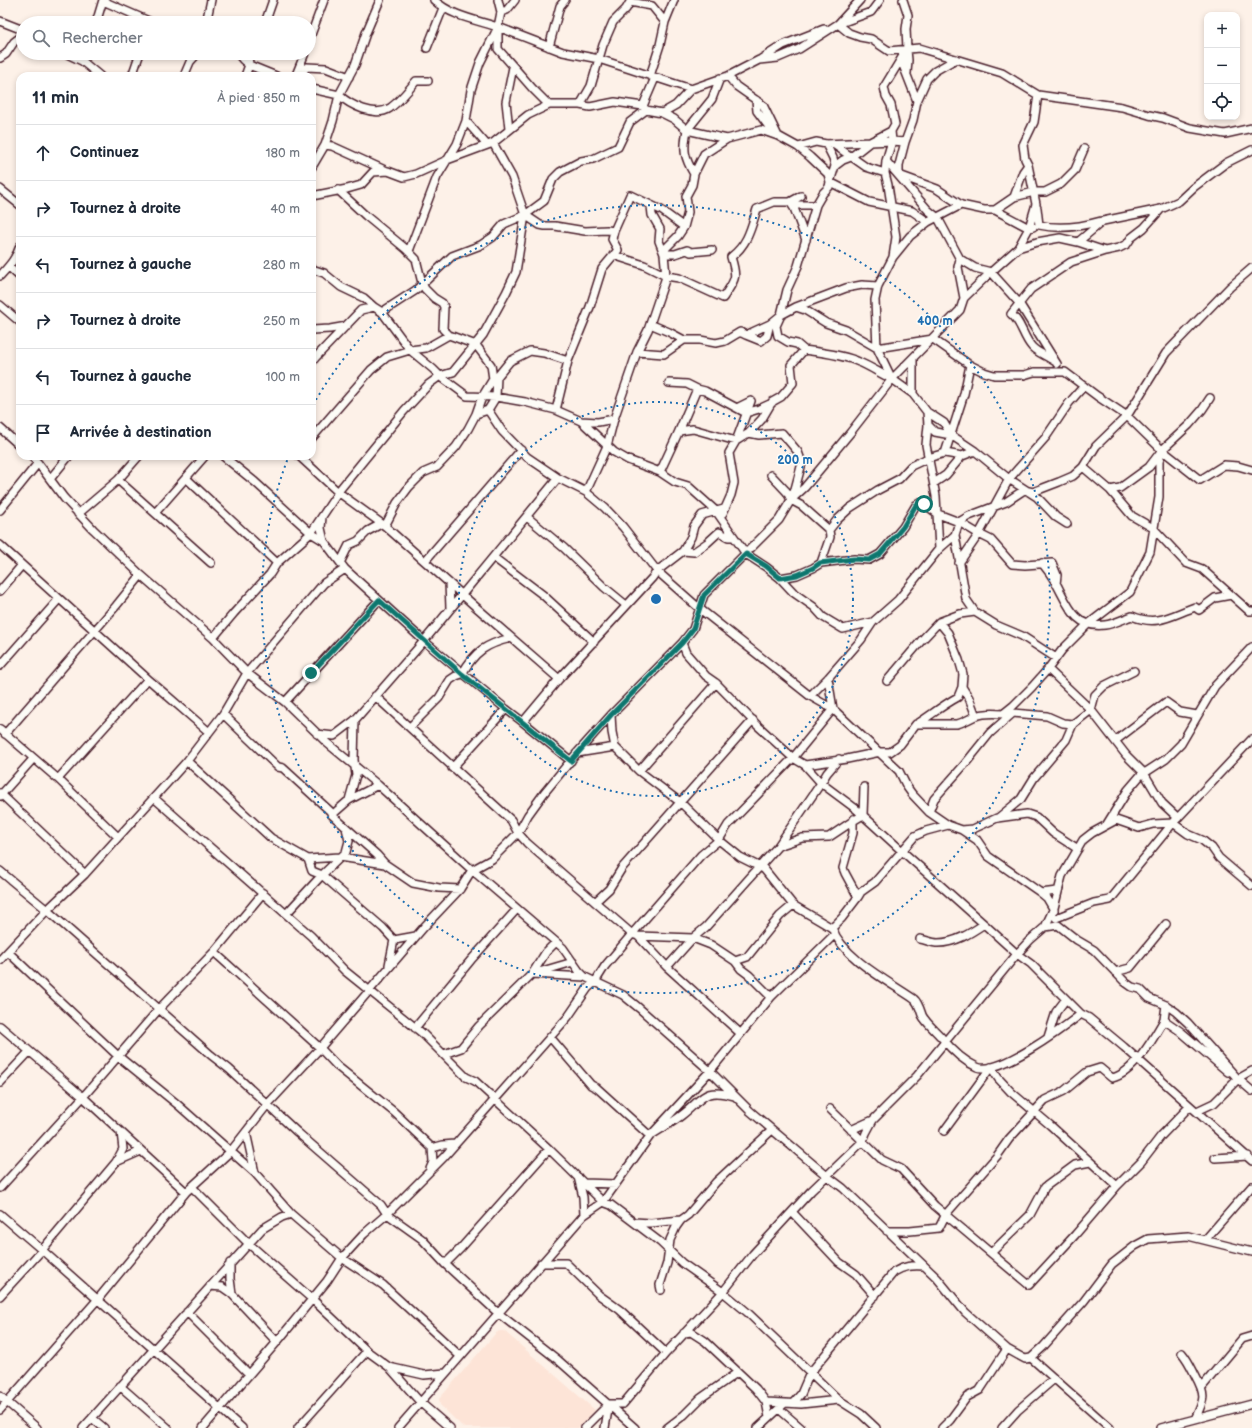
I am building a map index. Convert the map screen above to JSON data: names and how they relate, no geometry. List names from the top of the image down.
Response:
{
  "page": {
    "map_buttons": ["+", "−"],
    "search": "Rechercher",
    "heading": ["11 min", "À pied · 850 m"],
    "list": [
      ["Continuez", "180 m"],
      ["Tournez à droite", "40 m"],
      ["Tournez à gauche", "280 m"],
      ["Tournez à droite", "250 m"],
      ["Tournez à gauche", "100 m"],
      "Arrivée à destination"
    ]
  },
  "rings": ["400 m", "200 m"]
}
